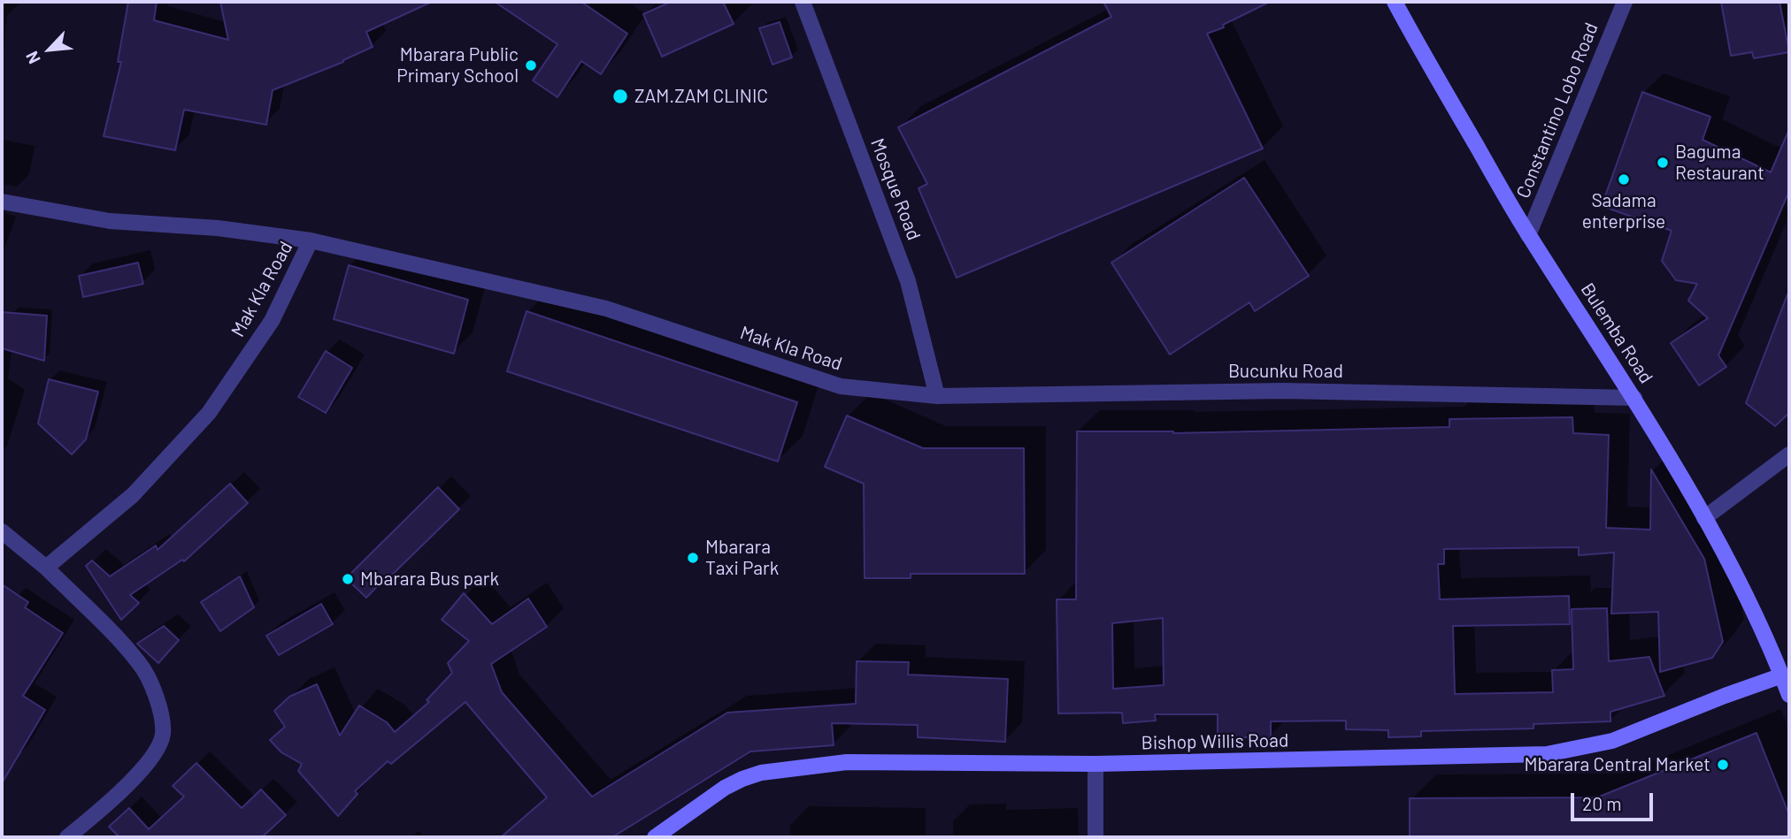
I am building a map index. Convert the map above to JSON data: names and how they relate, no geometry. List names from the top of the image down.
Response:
{
  "streets": {
    "main road": ["Bulemba Road", "Bishop Willis Road"],
    "street": [
      "Constantino Lobo Road",
      "Mosque Road",
      "Mak Kla Road",
      "Bucunku Road"
    ]
  },
  "crossings": [
    ["Constantino Lobo Road", "Bulemba Road"],
    ["Mosque Road", "Mak Kla Road"],
    ["Mosque Road", "Bucunku Road"],
    ["Mak Kla Road", "Bucunku Road"],
    ["Bulemba Road", "Bucunku Road"],
    ["Bulemba Road", "Bishop Willis Road"]
  ],
  "places": [
    "Mbarara Public Primary School",
    "ZAM.ZAM CLINIC",
    "Baguma Restaurant",
    "Sadama enterprise",
    "Mbarara Taxi Park",
    "Mbarara Bus park",
    "Mbarara Central Market"
  ],
  "scale_bar": "20 m",
  "north": "bottom left"
}
